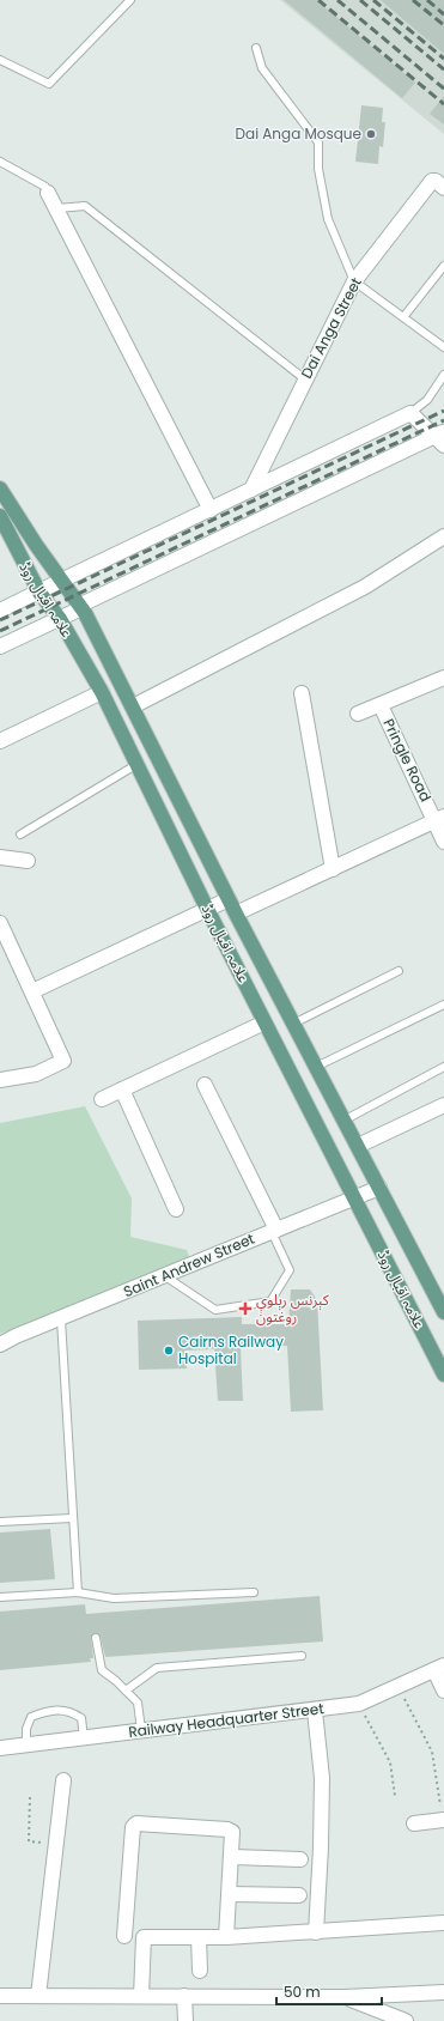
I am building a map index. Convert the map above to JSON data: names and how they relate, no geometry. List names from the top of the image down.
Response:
{
  "streets": {
    "main road": ["علامہ اقبال روڈ"],
    "street": [
      "Dai Anga Street",
      "Pringle Road",
      "Saint Andrew Street",
      "Railway Headquarter Street"
    ]
  },
  "crossings": [
    ["علامہ اقبال روڈ", "Saint Andrew Street"]
  ],
  "places": {
    "other": ["Dai Anga Mosque", "Cairns Railway Hospital"],
    "health": ["کېرنس رېلوې روغتون"]
  },
  "scale_bar": "50 m"
}
